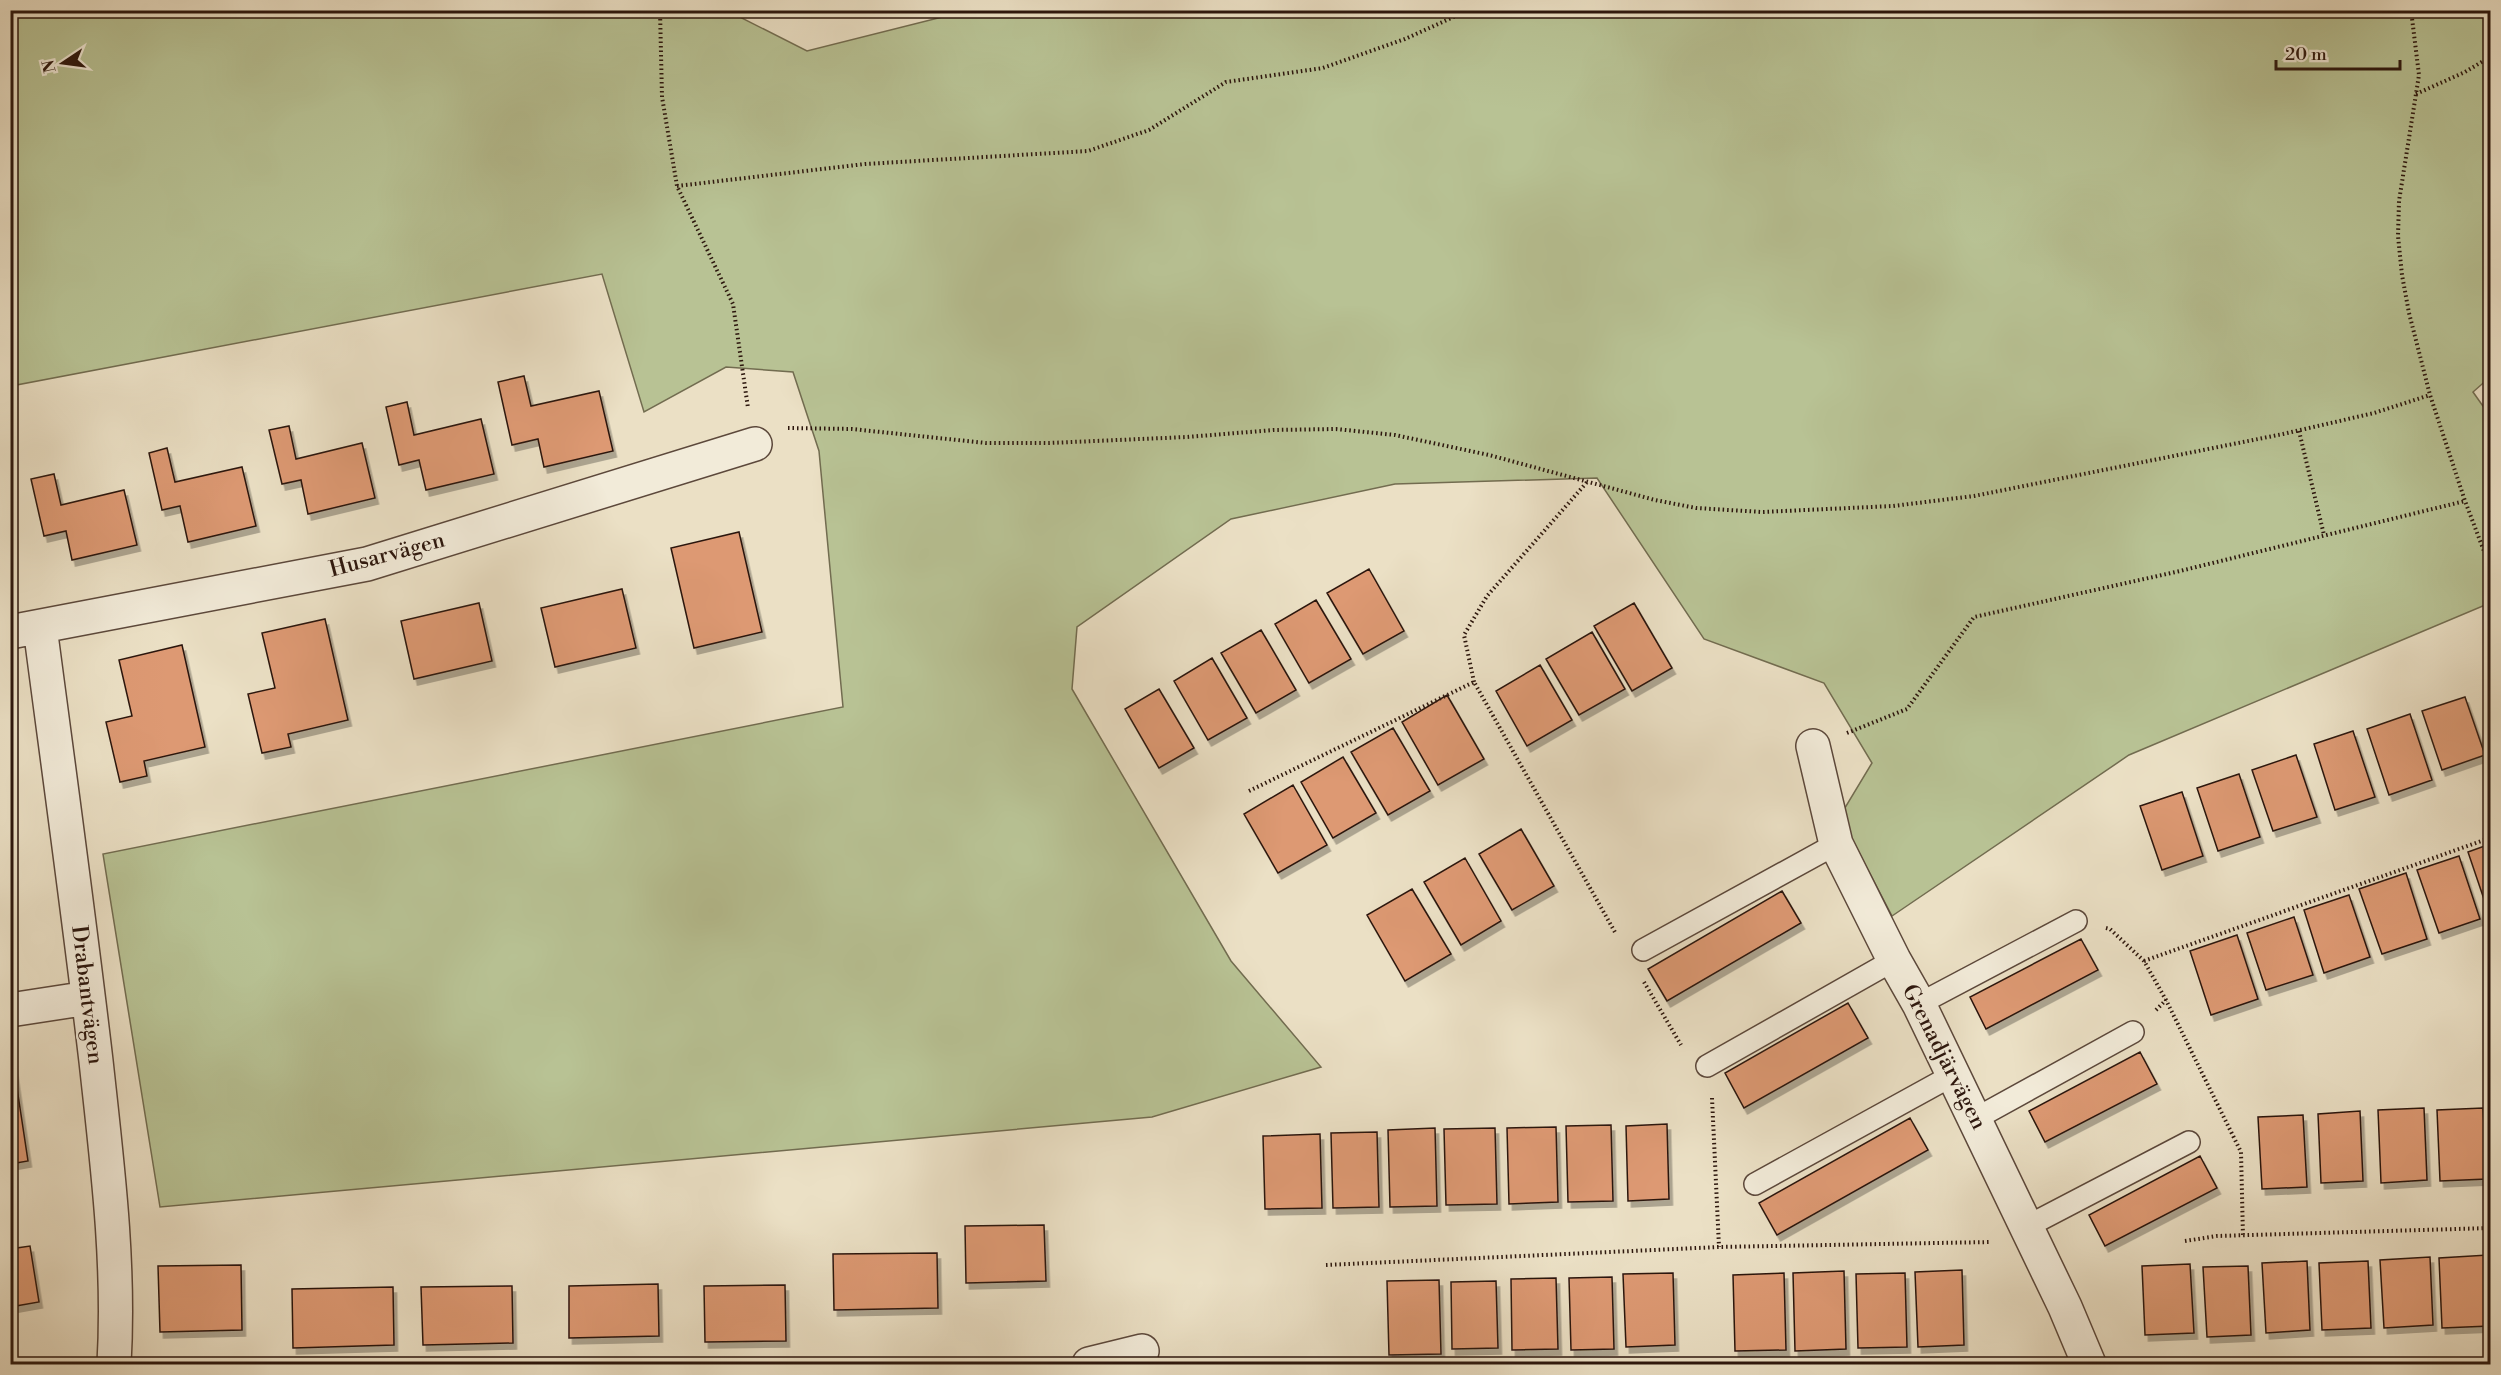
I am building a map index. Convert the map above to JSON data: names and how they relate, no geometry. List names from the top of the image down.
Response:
{
  "streets": {
    "street": ["Husarvägen", "Drabantvägen", "Grenadjärvägen"]
  },
  "crossings": [
    ["Husarvägen", "Drabantvägen"]
  ],
  "scale_bar": "20 m",
  "north": "left"
}
